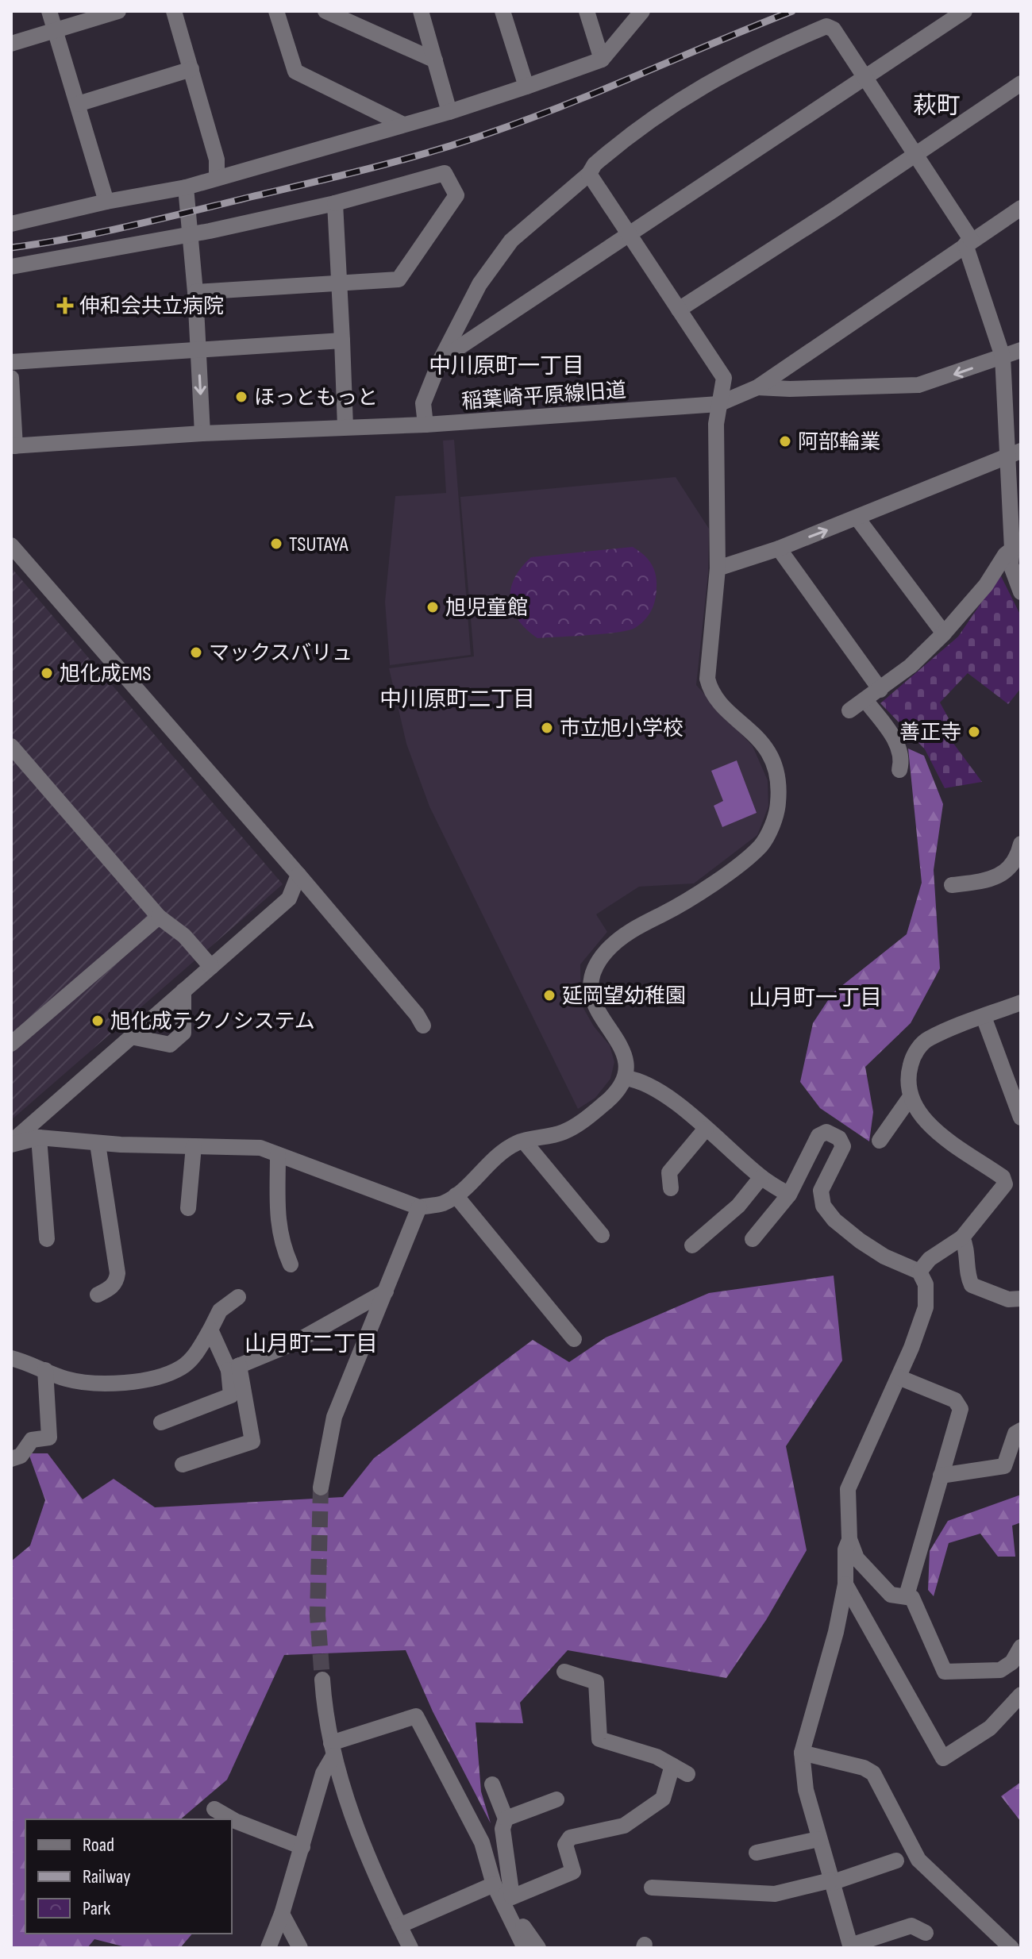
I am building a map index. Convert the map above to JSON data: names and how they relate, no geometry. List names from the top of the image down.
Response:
{
  "streets": {
    "street": ["稲葉崎平原線旧道"]
  },
  "districts": [
    "萩町",
    "中川原町一丁目",
    "中川原町二丁目",
    "山月町一丁目",
    "山月町二丁目"
  ],
  "places": {
    "health": ["伸和会共立病院"],
    "other": [
      "ほっともっと",
      "阿部輪業",
      "TSUTAYA",
      "旭児童館",
      "マックスバリュ",
      "旭化成EMS",
      "市立旭小学校",
      "善正寺",
      "延岡望幼稚園",
      "旭化成テクノシステム"
    ]
  },
  "legend": ["Road", "Railway", "Park"]
}
